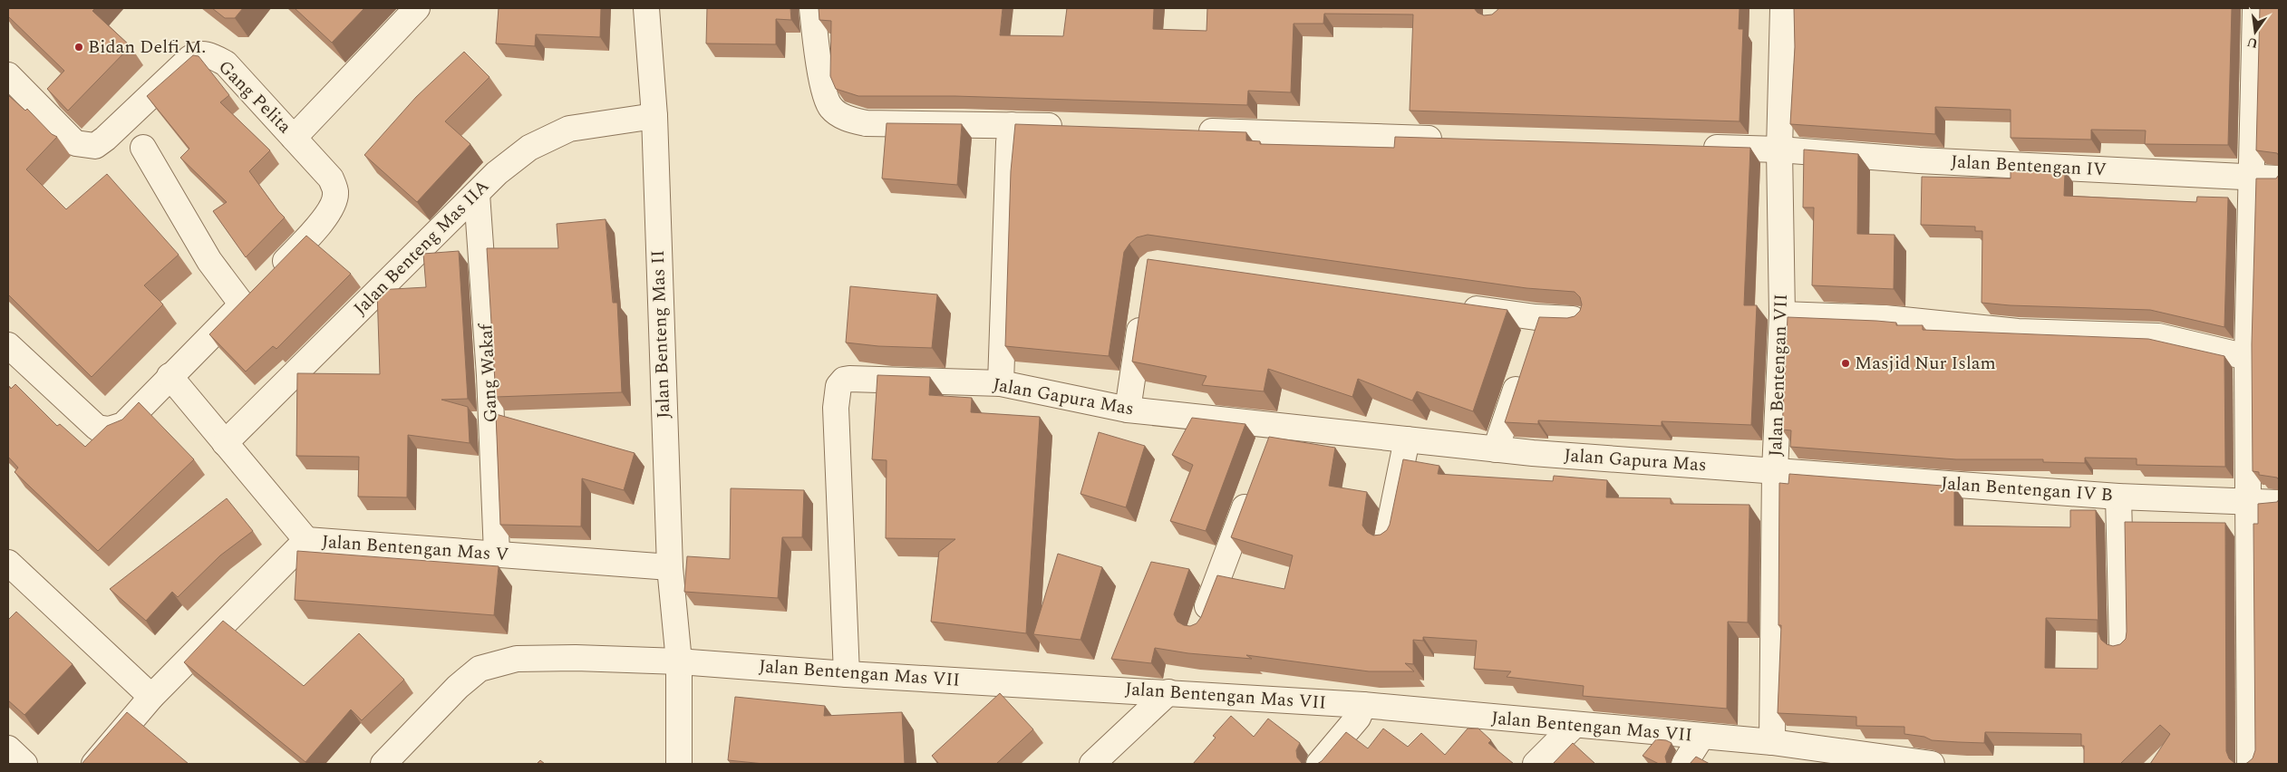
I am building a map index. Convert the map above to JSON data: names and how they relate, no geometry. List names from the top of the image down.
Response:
{
  "streets": {
    "street": [
      "Gang Pelita",
      "Jalan Bentengan IV",
      "Jalan Benteng Mas IIA",
      "Jalan Benteng Mas II",
      "Gang Wakaf",
      "Jalan Bentengan VII",
      "Jalan Gapura Mas",
      "Jalan Bentengan IV B",
      "Jalan Bentengan Mas V",
      "Jalan Bentengan Mas VII"
    ]
  },
  "crossings": [
    ["Jalan Bentengan IV", "Jalan Bentengan VII"],
    ["Jalan Benteng Mas IIA", "Jalan Benteng Mas II"],
    ["Jalan Benteng Mas IIA", "Gang Wakaf"],
    ["Jalan Benteng Mas II", "Jalan Bentengan Mas V"],
    ["Jalan Benteng Mas II", "Jalan Bentengan Mas VII"],
    ["Gang Wakaf", "Jalan Bentengan Mas V"],
    ["Jalan Bentengan VII", "Jalan Gapura Mas"],
    ["Jalan Bentengan VII", "Jalan Bentengan IV B"],
    ["Jalan Bentengan VII", "Jalan Bentengan Mas VII"],
    ["Jalan Gapura Mas", "Jalan Bentengan IV B"],
    ["Jalan Gapura Mas", "Jalan Bentengan Mas VII"]
  ],
  "places": ["Bidan Delfi M.", "Masjid Nur Islam"],
  "north": "bottom"
}
